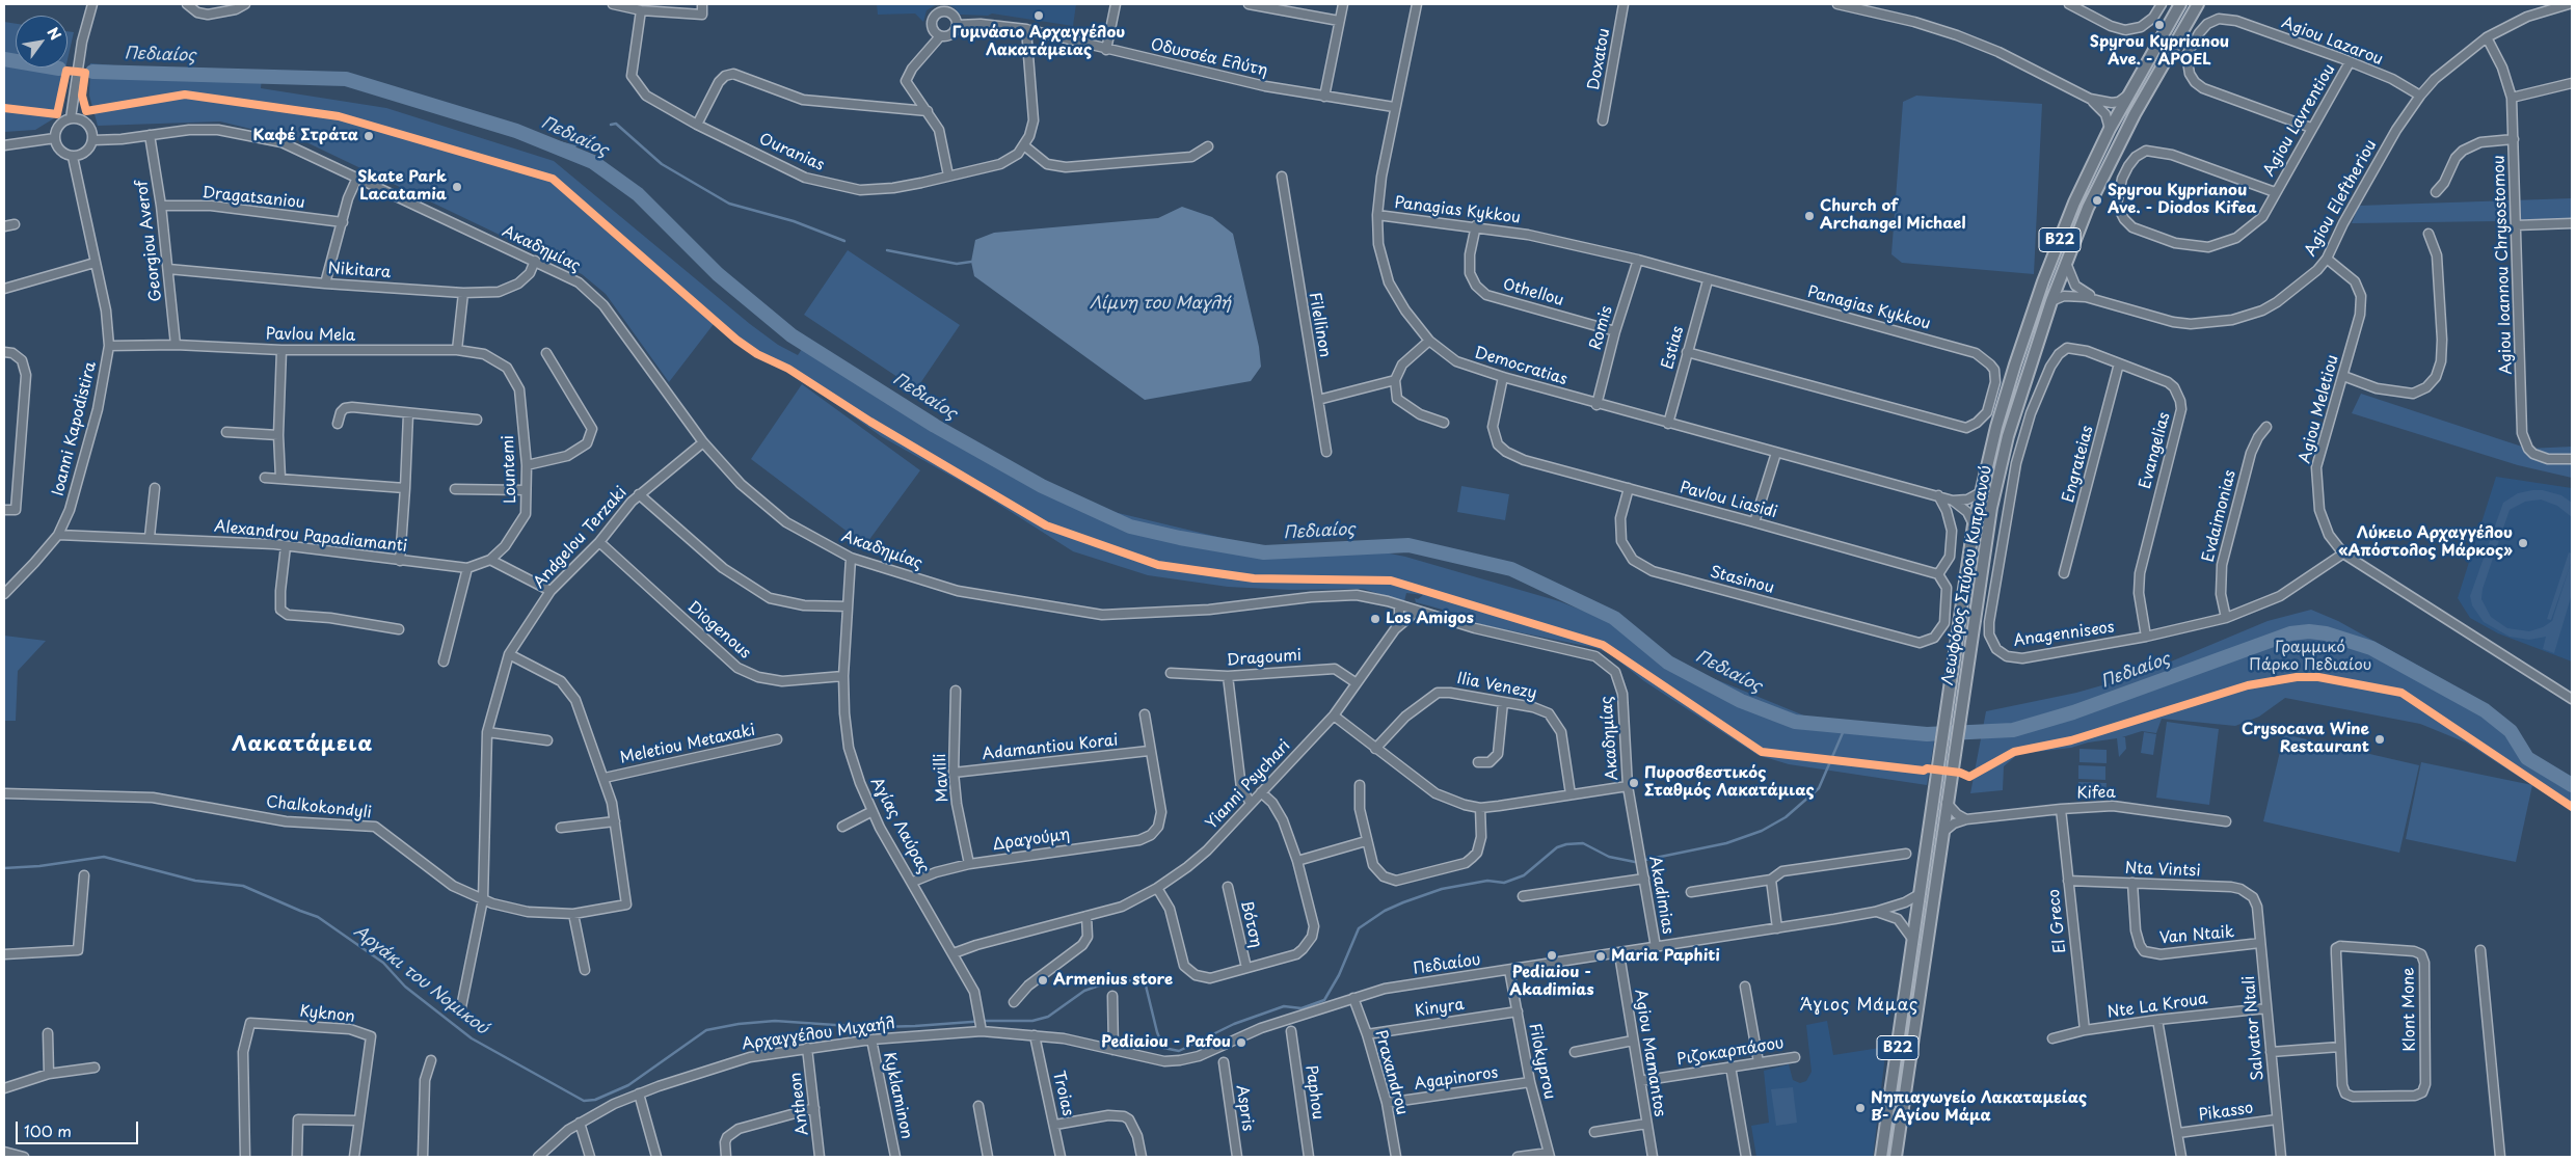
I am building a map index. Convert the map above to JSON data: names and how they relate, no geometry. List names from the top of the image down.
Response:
{
  "streets": {
    "main road": ["B22", "Λεωφόρος Σπύρου Κυπριανού"],
    "street": [
      "Agiou Lazarou",
      "Οδυσσέα Ελύτη",
      "Doxatou",
      "Agiou Lavrentiou",
      "Ouranias",
      "Dragatsaniou",
      "Agiou Eleftheriou",
      "Panagias Kykkou",
      "Georgiou Averof",
      "Ακαδημίας",
      "Agiou Ioannou Chrysostomou",
      "Nikitara",
      "Othellou",
      "Filellinon",
      "Romis",
      "Pavlou Mela",
      "Estias",
      "Democratias",
      "Agiou Meletiou",
      "Ioanni Kapodistira",
      "Evangelias",
      "Engrateias",
      "Lountemi",
      "Pavlou Liasidi",
      "Evdaimonias",
      "Alexandrou Papadiamanti",
      "Andgelou Terzaki",
      "Stasinou",
      "Diogenous",
      "Anagenniseos",
      "Dragoumi",
      "Ilia Venezy",
      "Meletiou Metaxaki",
      "Adamantiou Korai",
      "Mavilli",
      "Yianni Psychari",
      "Kifea",
      "Chalkokondyli",
      "Αγίας Λαύρας",
      "Δραγούμη",
      "Nta Vintsi",
      "Akadimias",
      "El Greco",
      "Βότση",
      "Van Ntaik",
      "Πεδιαίου",
      "Nte La Kroua",
      "Kinyra",
      "Klont Mone",
      "Kyknon",
      "Salvator Ntali",
      "Αρχαγγέλου Μιχαήλ",
      "Ριζοκαρπάσου",
      "Agiou Mamantos",
      "Filokyprou",
      "Praxandrou",
      "Agapinoros",
      "Paphou",
      "Troias",
      "Kyklaminon",
      "Antheon",
      "Aspris",
      "Pikasso"
    ]
  },
  "crossings": [
    ["Agiou Lazarou", "Agiou Lavrentiou"],
    ["Agiou Lazarou", "Agiou Eleftheriou"],
    ["Οδυσσέα Ελύτη", "Democratias"],
    ["Dragatsaniou", "Georgiou Averof"],
    ["Agiou Eleftheriou", "Agiou Ioannou Chrysostomou"],
    ["Agiou Eleftheriou", "Agiou Meletiou"],
    ["Agiou Eleftheriou", "Λεωφόρος Σπύρου Κυπριανού"],
    ["Panagias Kykkou", "Othellou"],
    ["Panagias Kykkou", "Romis"],
    ["Panagias Kykkou", "Estias"],
    ["Panagias Kykkou", "Democratias"],
    ["Georgiou Averof", "Ακαδημίας"],
    ["Georgiou Averof", "Nikitara"],
    ["Georgiou Averof", "Pavlou Mela"],
    ["Ακαδημίας", "Nikitara"],
    ["Ακαδημίας", "Ioanni Kapodistira"],
    ["Ακαδημίας", "Andgelou Terzaki"],
    ["Ακαδημίας", "Yianni Psychari"],
    ["Ακαδημίας", "Αγίας Λαύρας"],
    ["Ακαδημίας", "Akadimias"],
    ["Othellou", "Romis"],
    ["Romis", "Democratias"],
    ["Pavlou Mela", "Ioanni Kapodistira"],
    ["Pavlou Mela", "Lountemi"],
    ["Estias", "Democratias"],
    ["Democratias", "Pavlou Liasidi"],
    ["Democratias", "Λεωφόρος Σπύρου Κυπριανού"],
    ["Agiou Meletiou", "Anagenniseos"],
    ["Ioanni Kapodistira", "Alexandrou Papadiamanti"],
    ["Evangelias", "Engrateias"],
    ["Evangelias", "Anagenniseos"],
    ["Lountemi", "Alexandrou Papadiamanti"],
    ["Pavlou Liasidi", "Stasinou"],
    ["Evdaimonias", "Anagenniseos"],
    ["Andgelou Terzaki", "Diogenous"],
    ["Andgelou Terzaki", "Chalkokondyli"],
    ["Λεωφόρος Σπύρου Κυπριανού", "Πεδιαίου"],
    ["Diogenous", "Αγίας Λαύρας"],
    ["Dragoumi", "Yianni Psychari"],
    ["Meletiou Metaxaki", "Chalkokondyli"],
    ["Adamantiou Korai", "Mavilli"],
    ["Adamantiou Korai", "Δραγούμη"],
    ["Mavilli", "Δραγούμη"],
    ["Yianni Psychari", "Αγίας Λαύρας"],
    ["Kifea", "El Greco"],
    ["Αγίας Λαύρας", "Δραγούμη"],
    ["Αγίας Λαύρας", "Αρχαγγέλου Μιχαήλ"],
    ["Nta Vintsi", "El Greco"],
    ["Nta Vintsi", "Van Ntaik"],
    ["Nta Vintsi", "Salvator Ntali"],
    ["Akadimias", "Πεδιαίου"],
    ["El Greco", "Nte La Kroua"],
    ["Van Ntaik", "Salvator Ntali"],
    ["Πεδιαίου", "Αρχαγγέλου Μιχαήλ"],
    ["Πεδιαίου", "Agiou Mamantos"],
    ["Πεδιαίου", "Filokyprou"],
    ["Πεδιαίου", "Praxandrou"],
    ["Πεδιαίου", "Troias"],
    ["Nte La Kroua", "Salvator Ntali"],
    ["Kinyra", "Filokyprou"],
    ["Kinyra", "Praxandrou"],
    ["Salvator Ntali", "Pikasso"],
    ["Αρχαγγέλου Μιχαήλ", "Troias"],
    ["Αρχαγγέλου Μιχαήλ", "Kyklaminon"],
    ["Αρχαγγέλου Μιχαήλ", "Antheon"],
    ["Ριζοκαρπάσου", "Agiou Mamantos"],
    ["Filokyprou", "Agapinoros"],
    ["Praxandrou", "Agapinoros"]
  ],
  "districts": ["Λακατάμεια", "Άγιος Μάμας"],
  "water": ["Πεδιαίος", "Λίμνη του Μαγλή", "Αργάκι του Νομικού"],
  "parks": ["Γραμμικό Πάρκο Πεδιαίου"],
  "places": [
    "Γυμνάσιο Αρχαγγέλου Λακατάμειας",
    "Spyrou Kyprianou Ave. - APOEL",
    "Καφέ Στράτα",
    "Skate Park Lacatamia",
    "Spyrou Kyprianou Ave. - Diodos Kifea",
    "Church of Archangel Michael",
    "Λύκειο Αρχαγγέλου «Απόστολος Μάρκος»",
    "Los Amigos",
    "Crysocava Wine Restaurant",
    "Πυροσβεστικός Σταθμός Λακατάμιας",
    "Pediaiou - Akadimias",
    "Maria Paphiti",
    "Armenius store",
    "Pediaiou - Pafou",
    "Νηπιαγωγείο Λακαταμείας Β΄- Αγίου Μάμα"
  ],
  "scale_bar": "100 m",
  "north": "top right"
}
